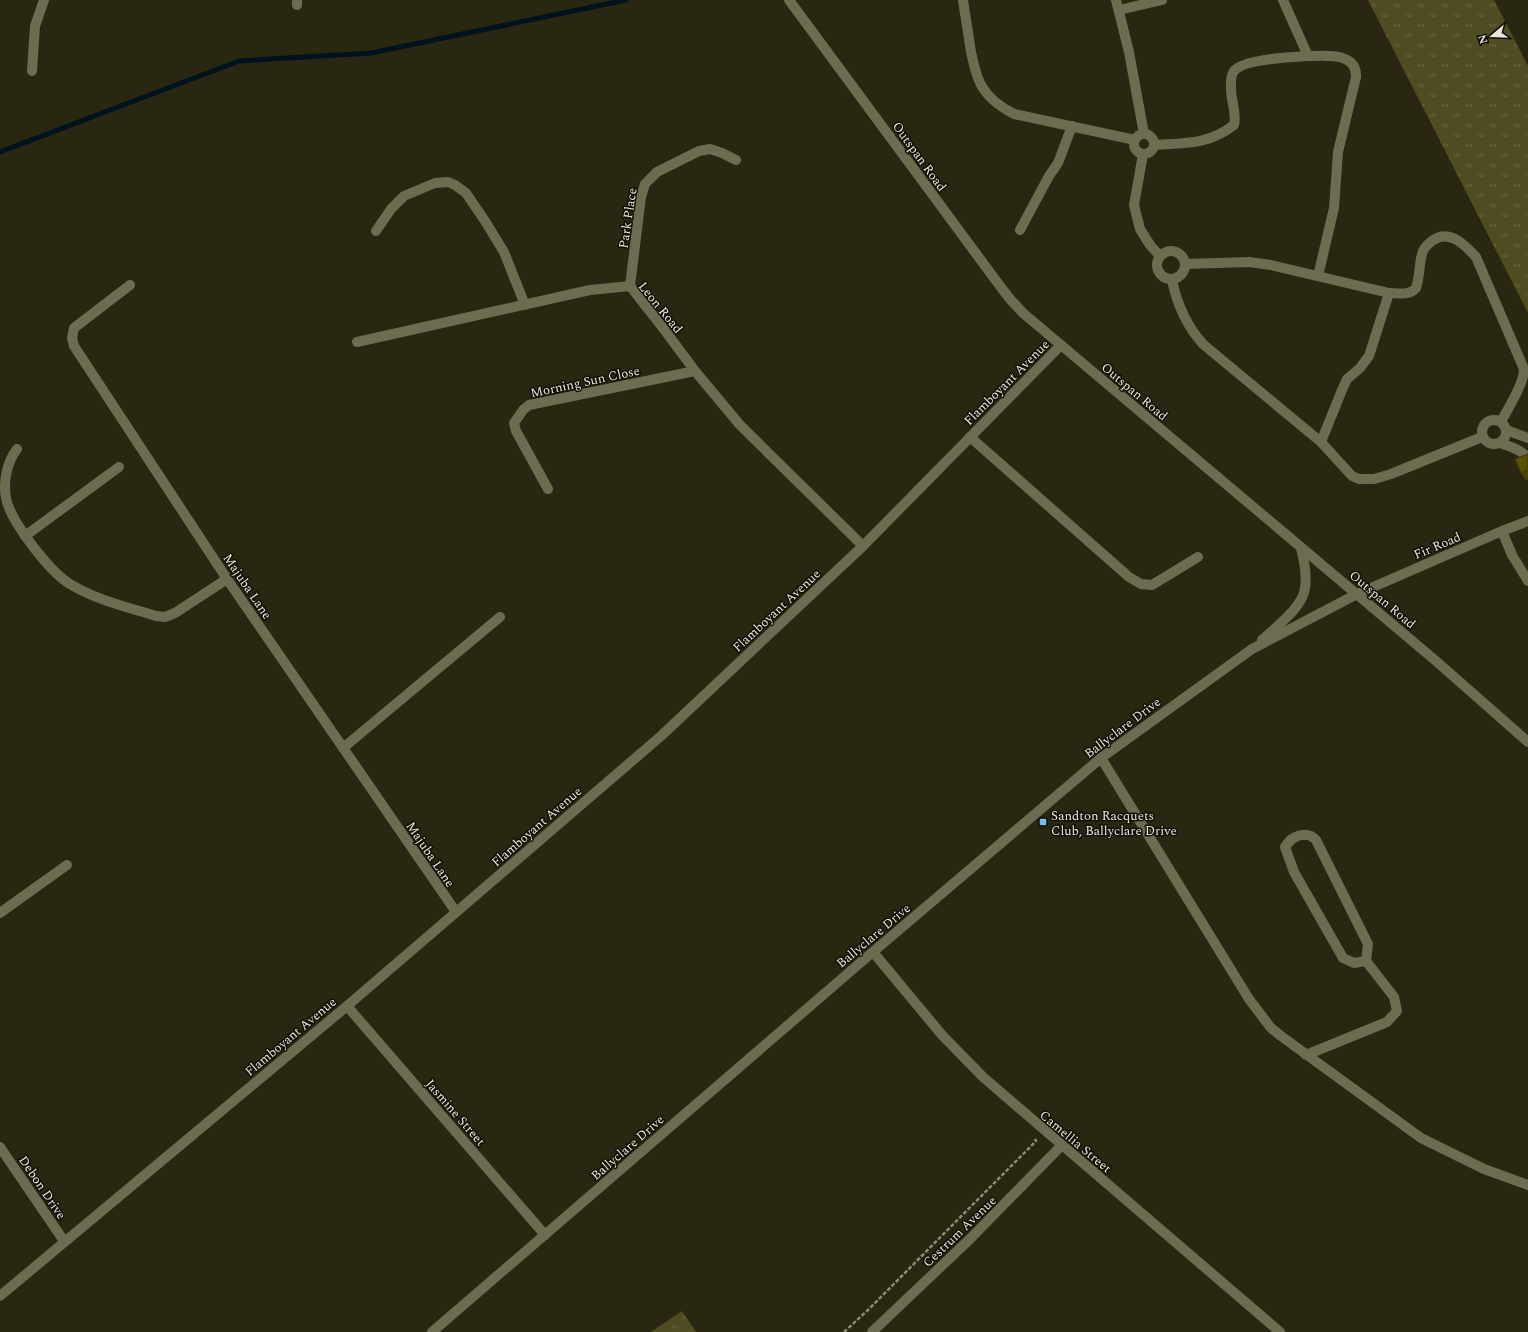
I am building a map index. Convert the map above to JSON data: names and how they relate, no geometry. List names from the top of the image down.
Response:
{
  "streets": {
    "street": [
      "Outspan Road",
      "Park Place",
      "Leon Road",
      "Morning Sun Close",
      "Flamboyant Avenue",
      "Fir Road",
      "Majuba Lane",
      "Ballyclare Drive",
      "Jasmine Street",
      "Camellia Street",
      "Debon Drive",
      "Cestrum Avenue"
    ]
  },
  "crossings": [
    ["Outspan Road", "Flamboyant Avenue"],
    ["Outspan Road", "Fir Road"],
    ["Outspan Road", "Ballyclare Drive"],
    ["Park Place", "Leon Road"],
    ["Leon Road", "Morning Sun Close"],
    ["Leon Road", "Flamboyant Avenue"],
    ["Flamboyant Avenue", "Majuba Lane"],
    ["Flamboyant Avenue", "Jasmine Street"],
    ["Flamboyant Avenue", "Debon Drive"],
    ["Fir Road", "Ballyclare Drive"],
    ["Ballyclare Drive", "Jasmine Street"],
    ["Ballyclare Drive", "Camellia Street"],
    ["Camellia Street", "Cestrum Avenue"]
  ],
  "places": {
    "transit": ["Sandton Racquets Club, Ballyclare Drive"]
  },
  "north": "left"
}
